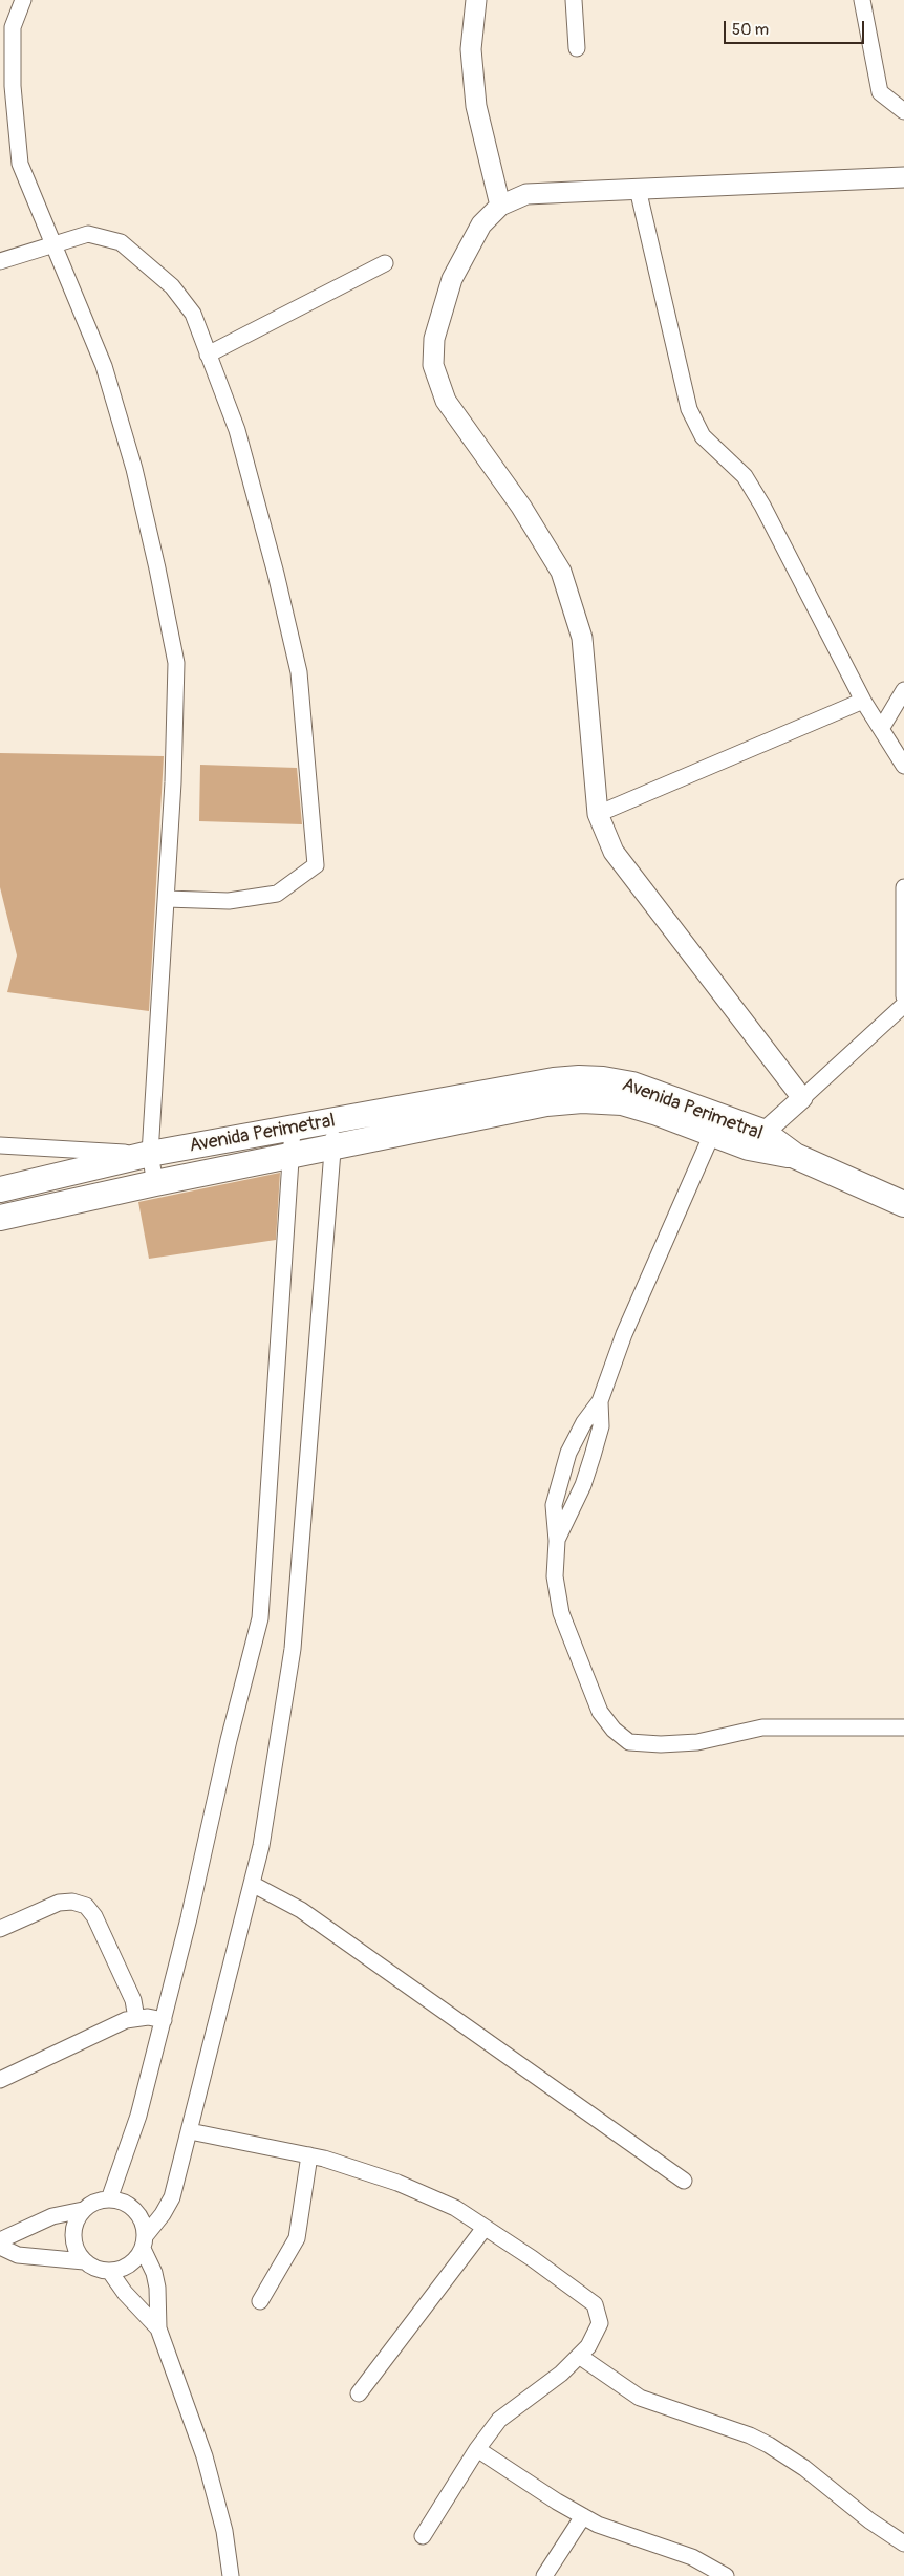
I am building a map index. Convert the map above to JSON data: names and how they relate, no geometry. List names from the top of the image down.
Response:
{
  "streets": {
    "main road": ["Avenida Perimetral"]
  },
  "scale_bar": "50 m"
}
